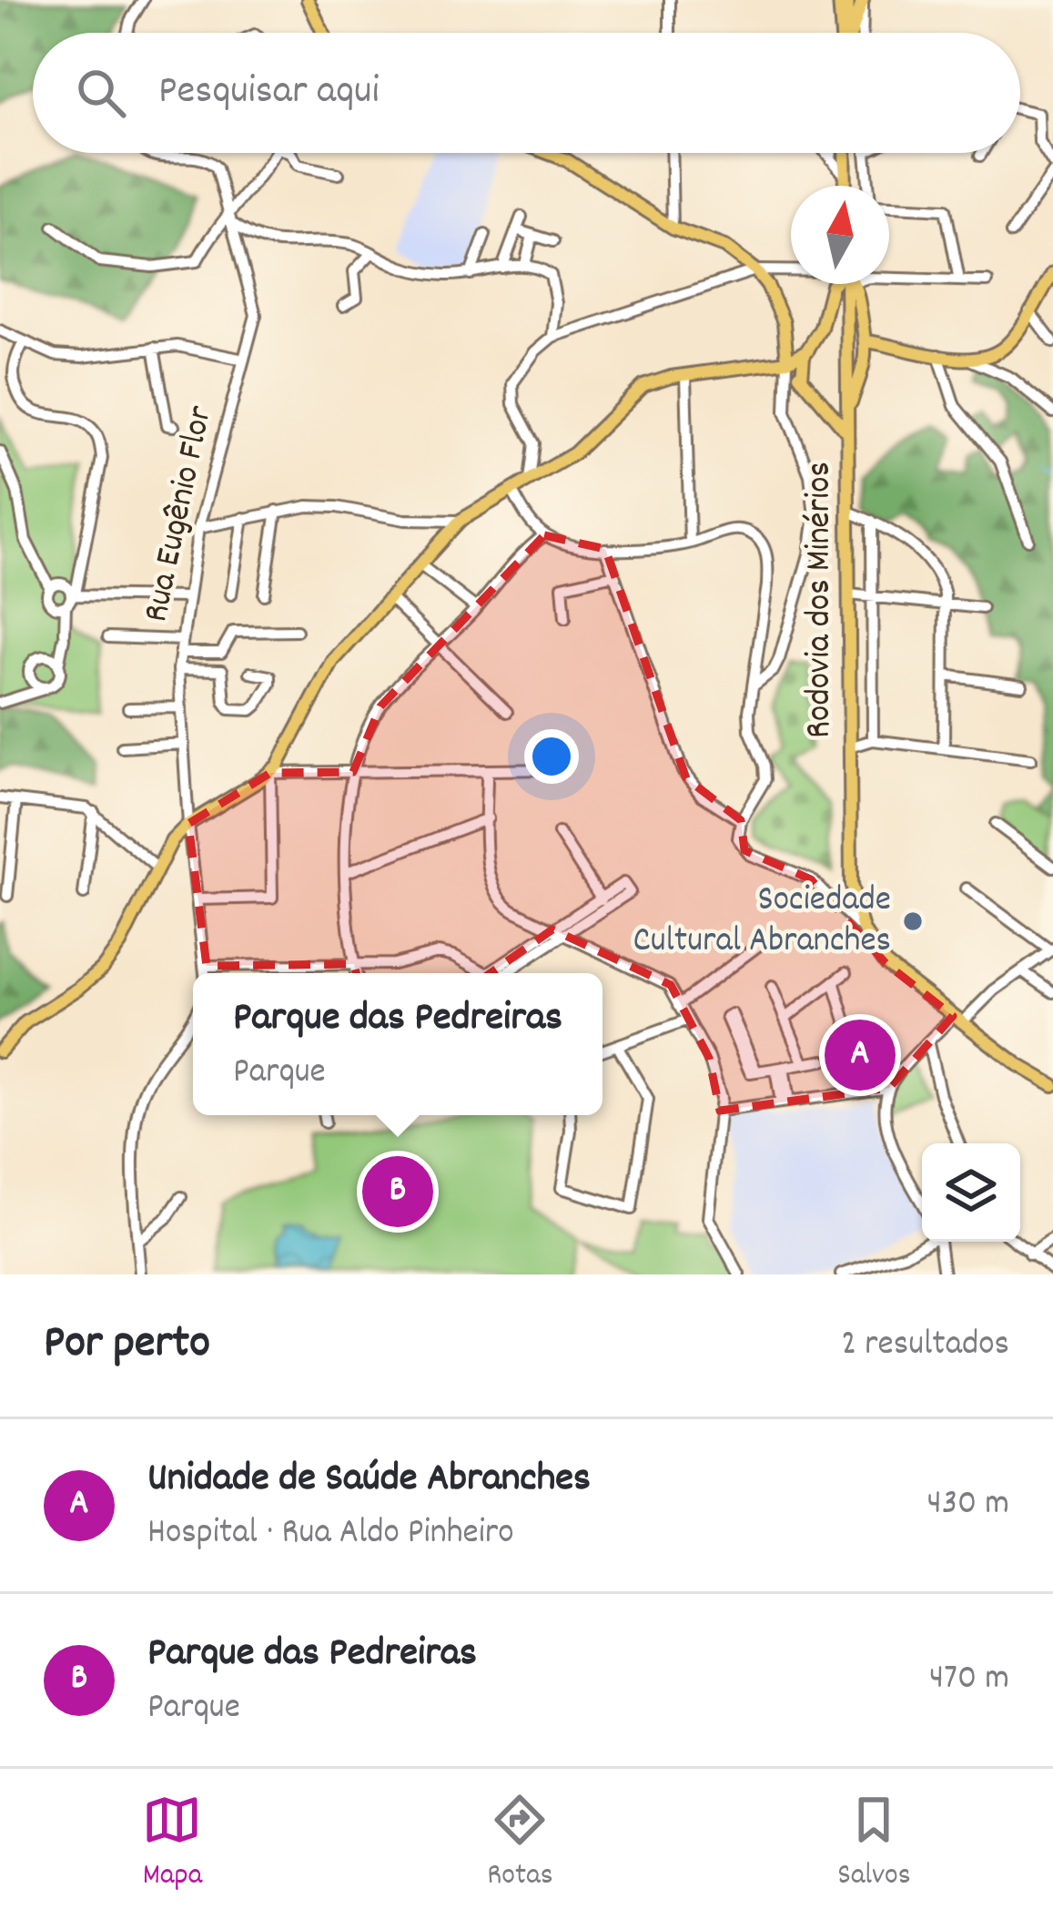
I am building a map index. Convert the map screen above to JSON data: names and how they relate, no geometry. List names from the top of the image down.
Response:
{
  "streets": {
    "main road": ["Rodovia dos Minérios"],
    "street": ["Rua Eugênio Flor"]
  },
  "places": ["Sociedade Cultural Abranches"],
  "north": "top",
  "page": {
    "search": "Pesquisar aqui",
    "popup": ["Parque das Pedreiras", "Parque"],
    "pins": ["A", "B"],
    "heading": ["Por perto", "2 resultados"],
    "list": [
      {
        "mark": "A",
        "name": "Unidade de Saúde Abranches",
        "note": "Hospital · Rua Aldo Pinheiro",
        "value": "430 m"
      },
      {
        "mark": "B",
        "name": "Parque das Pedreiras",
        "note": "Parque",
        "value": "470 m"
      }
    ],
    "nav": ["Mapa", "Rotas", "Salvos"]
  }
}
